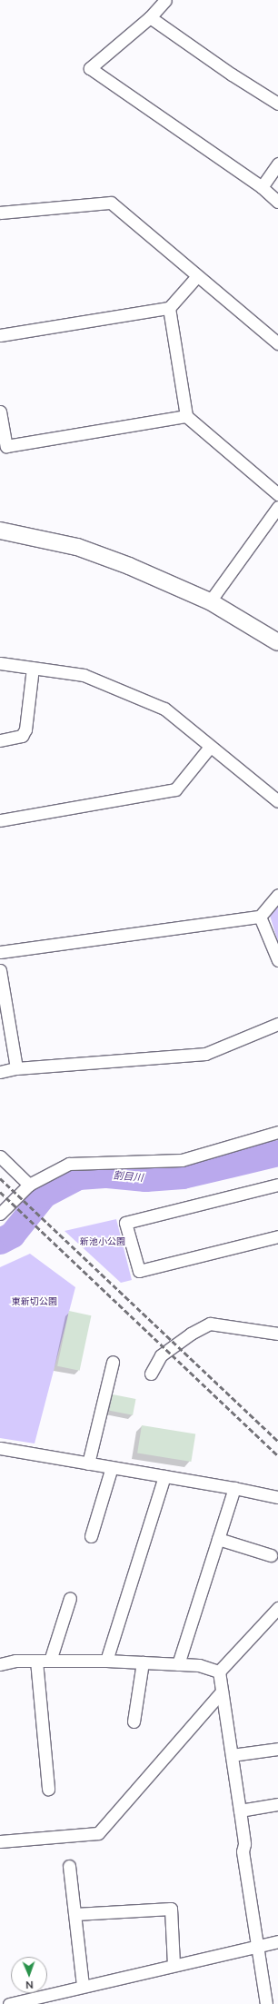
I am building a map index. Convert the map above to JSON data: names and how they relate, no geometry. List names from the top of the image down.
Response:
{
  "water": ["割目川"],
  "parks": ["新池小公園", "東新切公園"],
  "north": "bottom"
}
